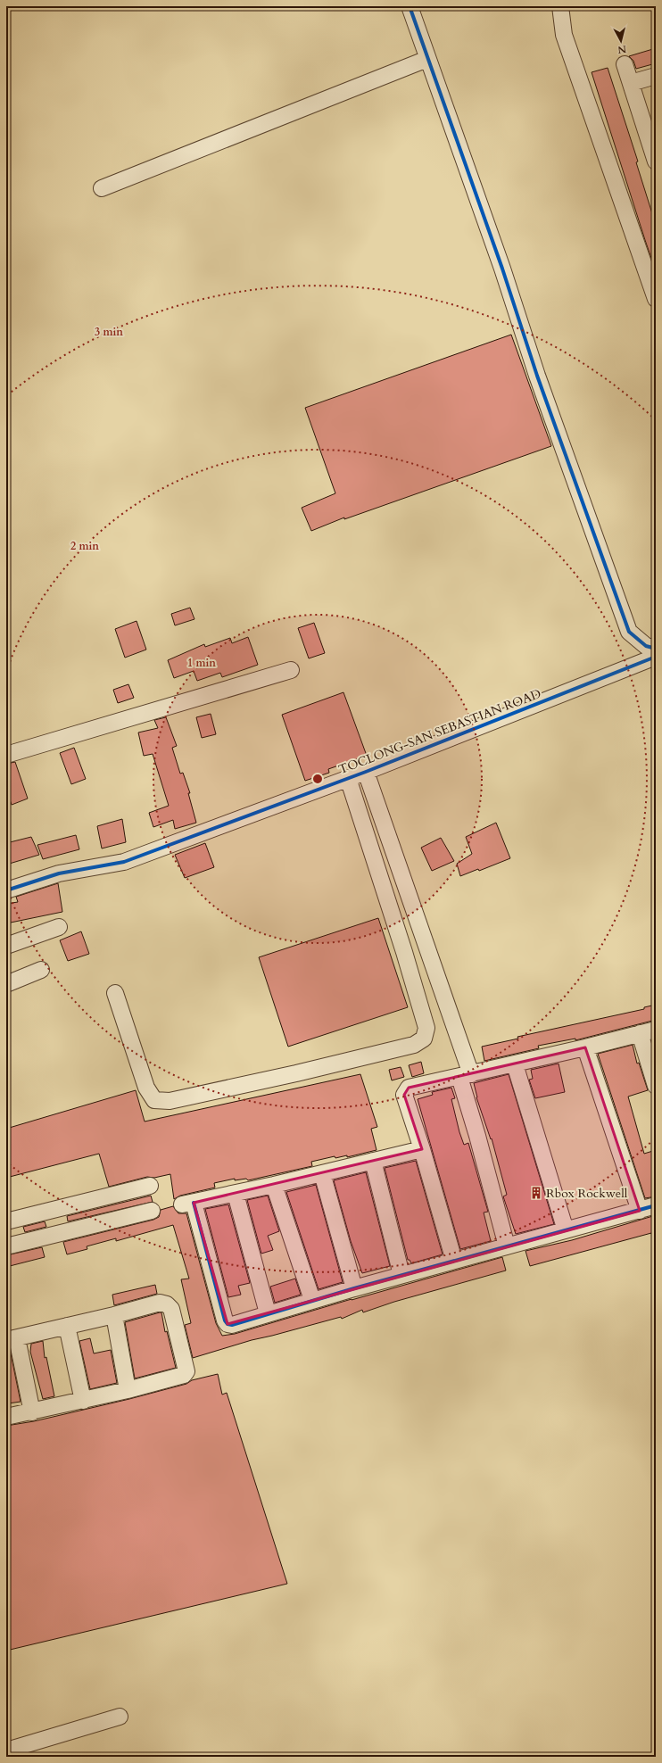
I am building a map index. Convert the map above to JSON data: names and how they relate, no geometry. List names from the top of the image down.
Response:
{
  "streets": {
    "street": ["TOCLONG-SAN SEBASTIAN ROAD"]
  },
  "places": {
    "building": ["Rbox Rockwell"]
  },
  "north": "bottom",
  "rings": ["3 min", "2 min", "1 min"]
}
